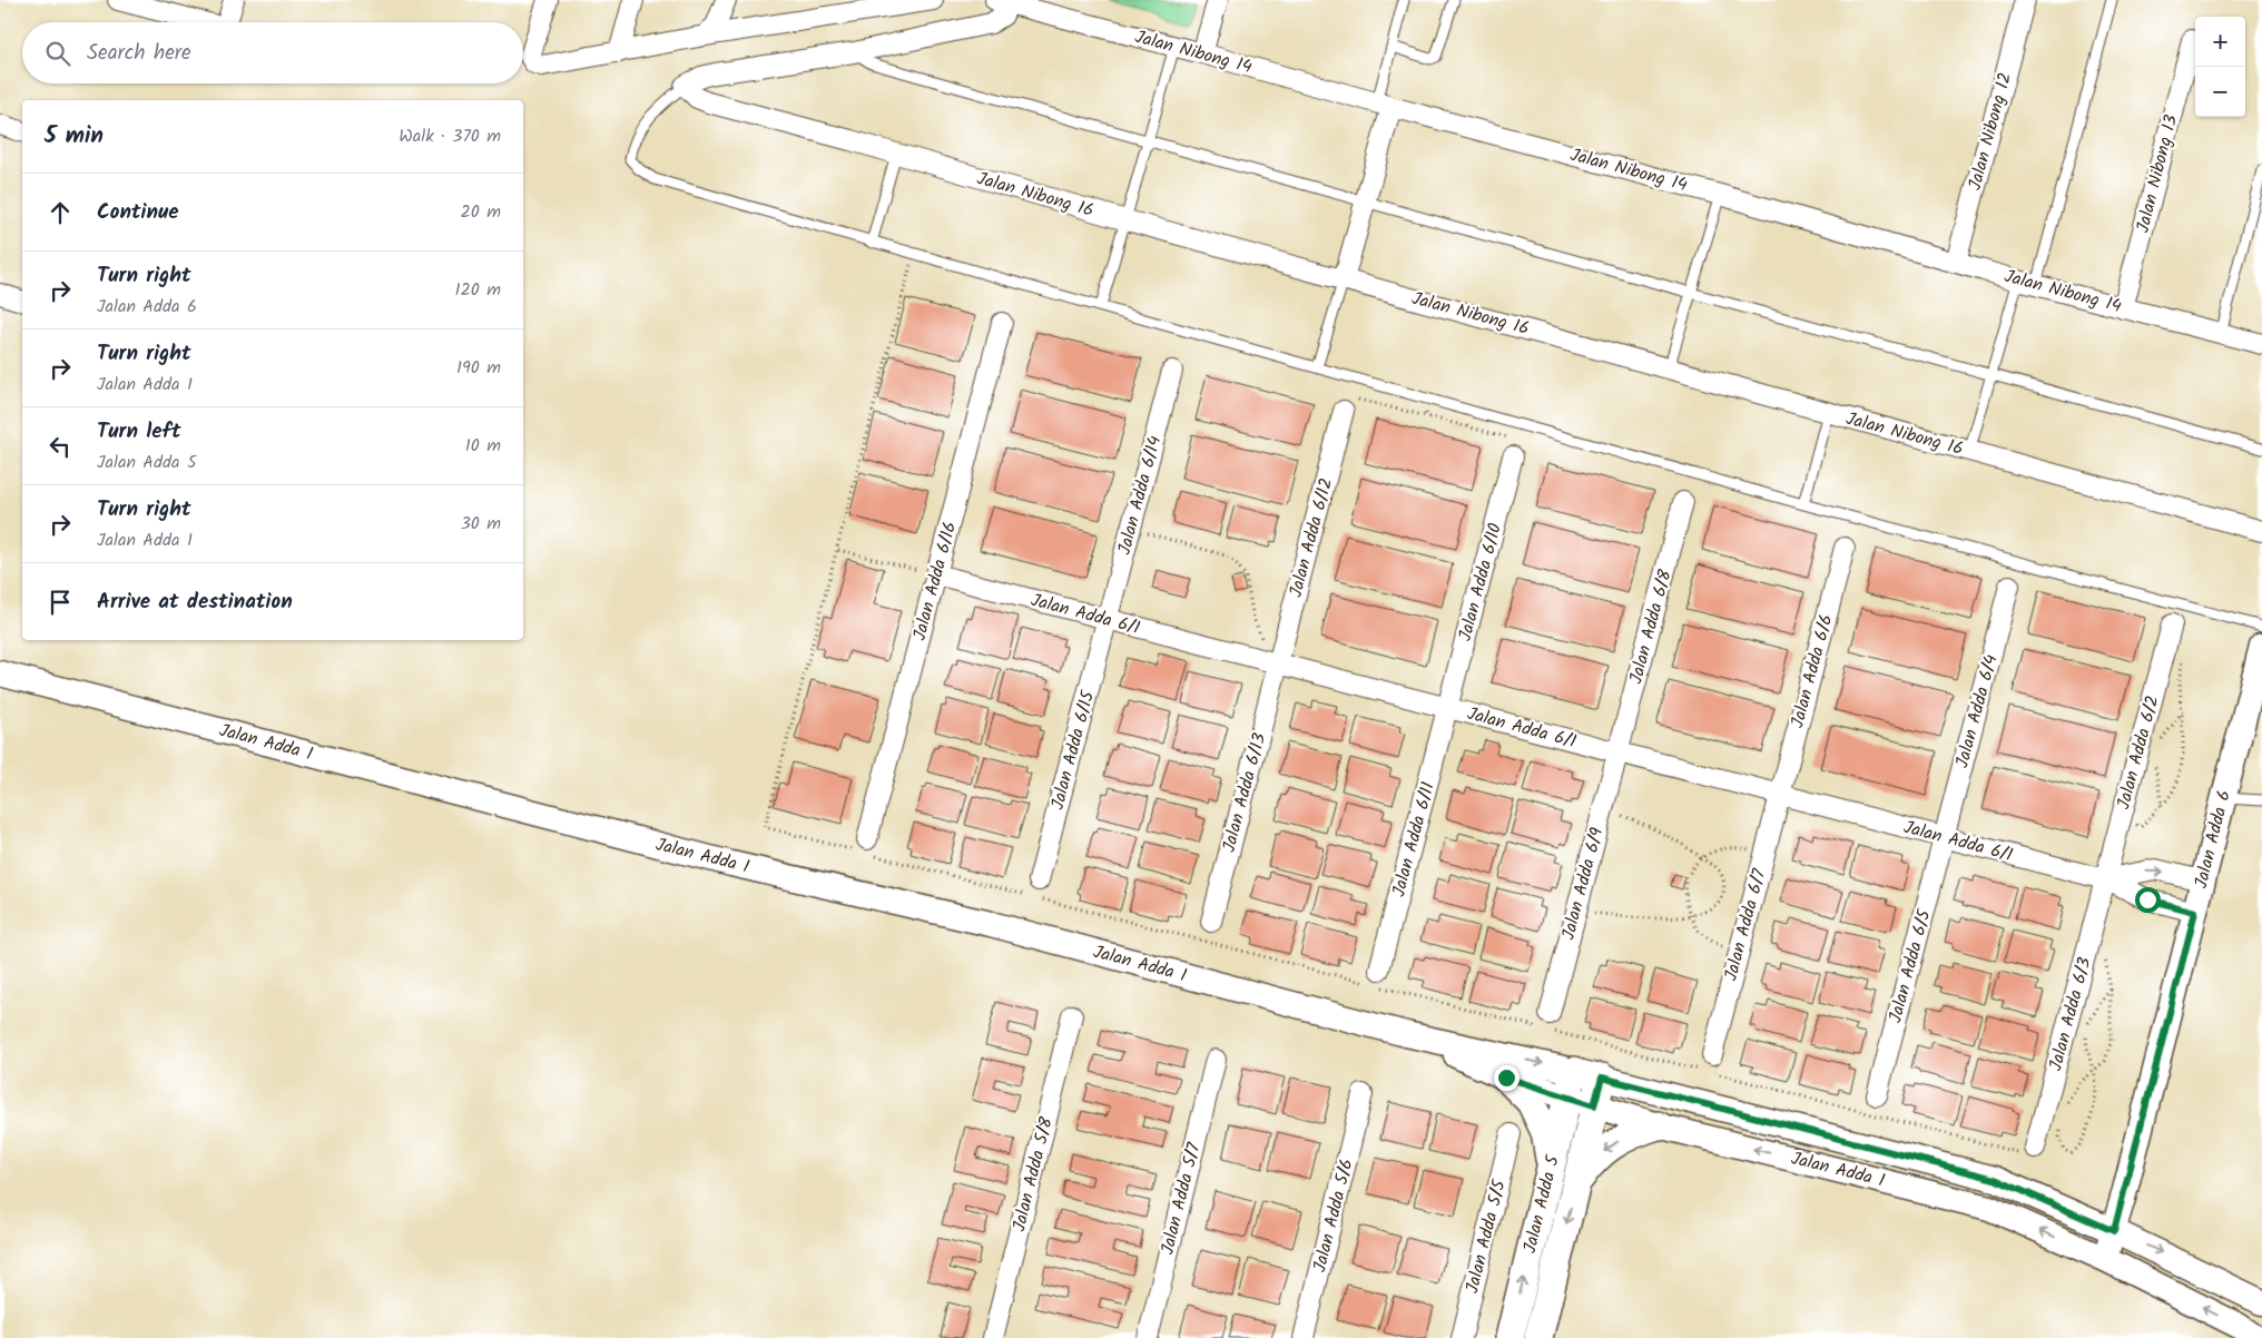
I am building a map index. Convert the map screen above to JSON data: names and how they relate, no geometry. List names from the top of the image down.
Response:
{
  "streets": {
    "main road": ["Jalan Adda 5"],
    "street": [
      "Jalan Nibong 14",
      "Jalan Nibong 12",
      "Jalan Nibong 13",
      "Jalan Nibong 16",
      "Jalan Adda 6/14",
      "Jalan Adda 6/12",
      "Jalan Adda 6/16",
      "Jalan Adda 6/10",
      "Jalan Adda 6/1",
      "Jalan Adda 6/8",
      "Jalan Adda 6/6",
      "Jalan Adda 6/4",
      "Jalan Adda 1",
      "Jalan Adda 6/15",
      "Jalan Adda 6/2",
      "Jalan Adda 6/13",
      "Jalan Adda 6/11",
      "Jalan Adda 6",
      "Jalan Adda 6/9",
      "Jalan Adda 6/7",
      "Jalan Adda 6/5",
      "Jalan Adda 6/3",
      "Jalan Adda 5/8",
      "Jalan Adda 5/7",
      "Jalan Adda 5/6",
      "Jalan Adda 5/5"
    ]
  },
  "crossings": [
    ["Jalan Nibong 14", "Jalan Nibong 12"],
    ["Jalan Nibong 14", "Jalan Nibong 13"],
    ["Jalan Adda 6/14", "Jalan Adda 6/1"],
    ["Jalan Adda 6/14", "Jalan Adda 6/15"],
    ["Jalan Adda 6/12", "Jalan Adda 6/1"],
    ["Jalan Adda 6/12", "Jalan Adda 6/13"],
    ["Jalan Adda 6/16", "Jalan Adda 6/1"],
    ["Jalan Adda 6/10", "Jalan Adda 6/1"],
    ["Jalan Adda 6/10", "Jalan Adda 6/11"],
    ["Jalan Adda 6/1", "Jalan Adda 6/8"],
    ["Jalan Adda 6/1", "Jalan Adda 6/6"],
    ["Jalan Adda 6/1", "Jalan Adda 6/4"],
    ["Jalan Adda 6/1", "Jalan Adda 6/15"],
    ["Jalan Adda 6/1", "Jalan Adda 6/2"],
    ["Jalan Adda 6/1", "Jalan Adda 6/13"],
    ["Jalan Adda 6/1", "Jalan Adda 6/11"],
    ["Jalan Adda 6/1", "Jalan Adda 6/9"],
    ["Jalan Adda 6/1", "Jalan Adda 6/7"],
    ["Jalan Adda 6/1", "Jalan Adda 6/5"],
    ["Jalan Adda 6/1", "Jalan Adda 6/3"],
    ["Jalan Adda 6/8", "Jalan Adda 6/9"],
    ["Jalan Adda 6/6", "Jalan Adda 6/7"],
    ["Jalan Adda 6/4", "Jalan Adda 6/5"],
    ["Jalan Adda 1", "Jalan Adda 6"],
    ["Jalan Adda 1", "Jalan Adda 5"],
    ["Jalan Adda 6/2", "Jalan Adda 6/3"]
  ],
  "page": {
    "map_buttons": ["+", "−"],
    "search": "Search here",
    "heading": ["5 min", "Walk · 370 m"],
    "list": [
      ["Continue", "20 m"],
      ["Turn right", "Jalan Adda 6", "120 m"],
      ["Turn right", "Jalan Adda 1", "190 m"],
      ["Turn left", "Jalan Adda 5", "10 m"],
      ["Turn right", "Jalan Adda 1", "30 m"],
      "Arrive at destination"
    ]
  }
}
